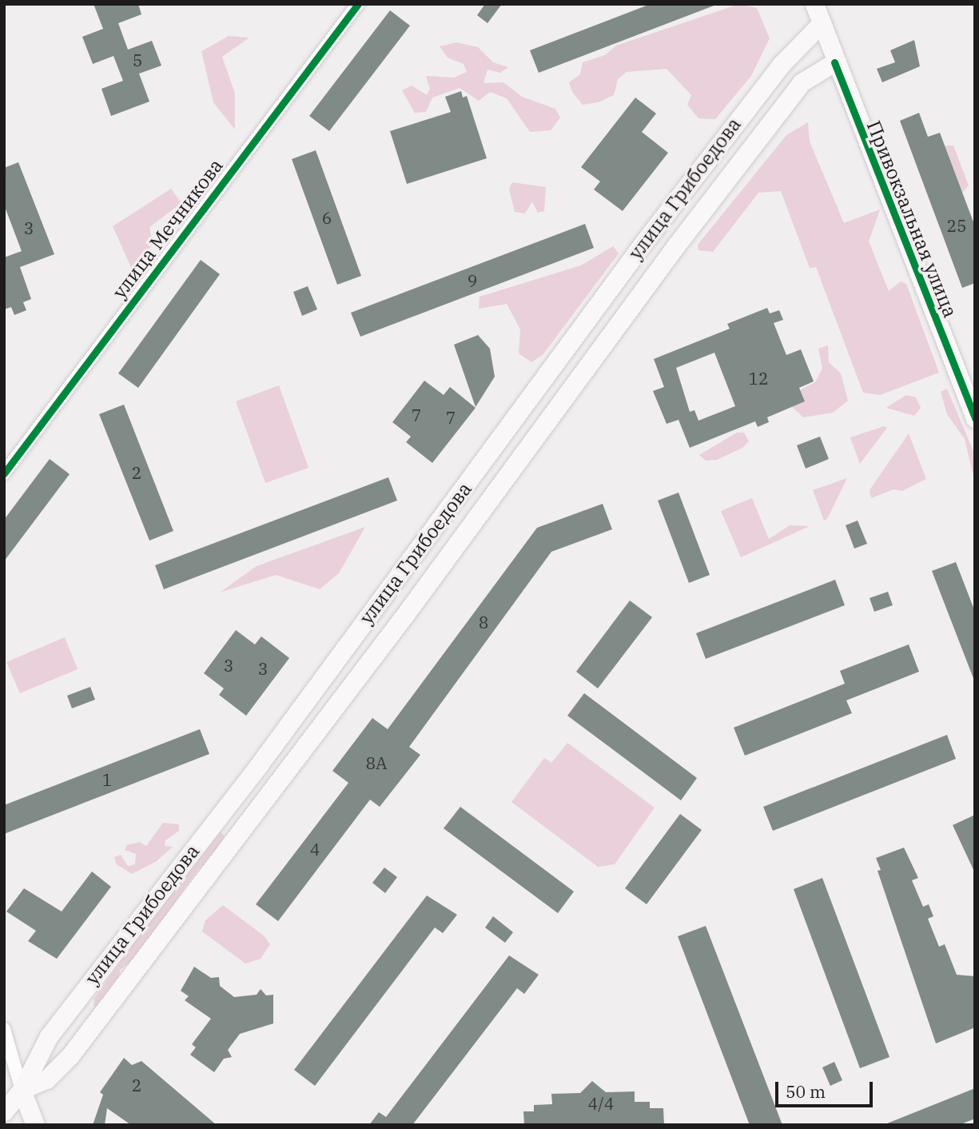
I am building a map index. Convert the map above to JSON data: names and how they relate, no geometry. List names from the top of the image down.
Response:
{
  "streets": {
    "main road": ["улица Грибоедова", "Привокзальная улица"],
    "street": ["улица Мечникова"]
  },
  "crossings": [
    ["улица Грибоедова", "Привокзальная улица"]
  ],
  "house_numbers": [
    "5",
    "6",
    "25",
    "3",
    "9",
    "12",
    "7",
    "7",
    "2",
    "8",
    "3",
    "3",
    "8А",
    "1",
    "4",
    "2",
    "4/4"
  ],
  "scale_bar": "50 m"
}
